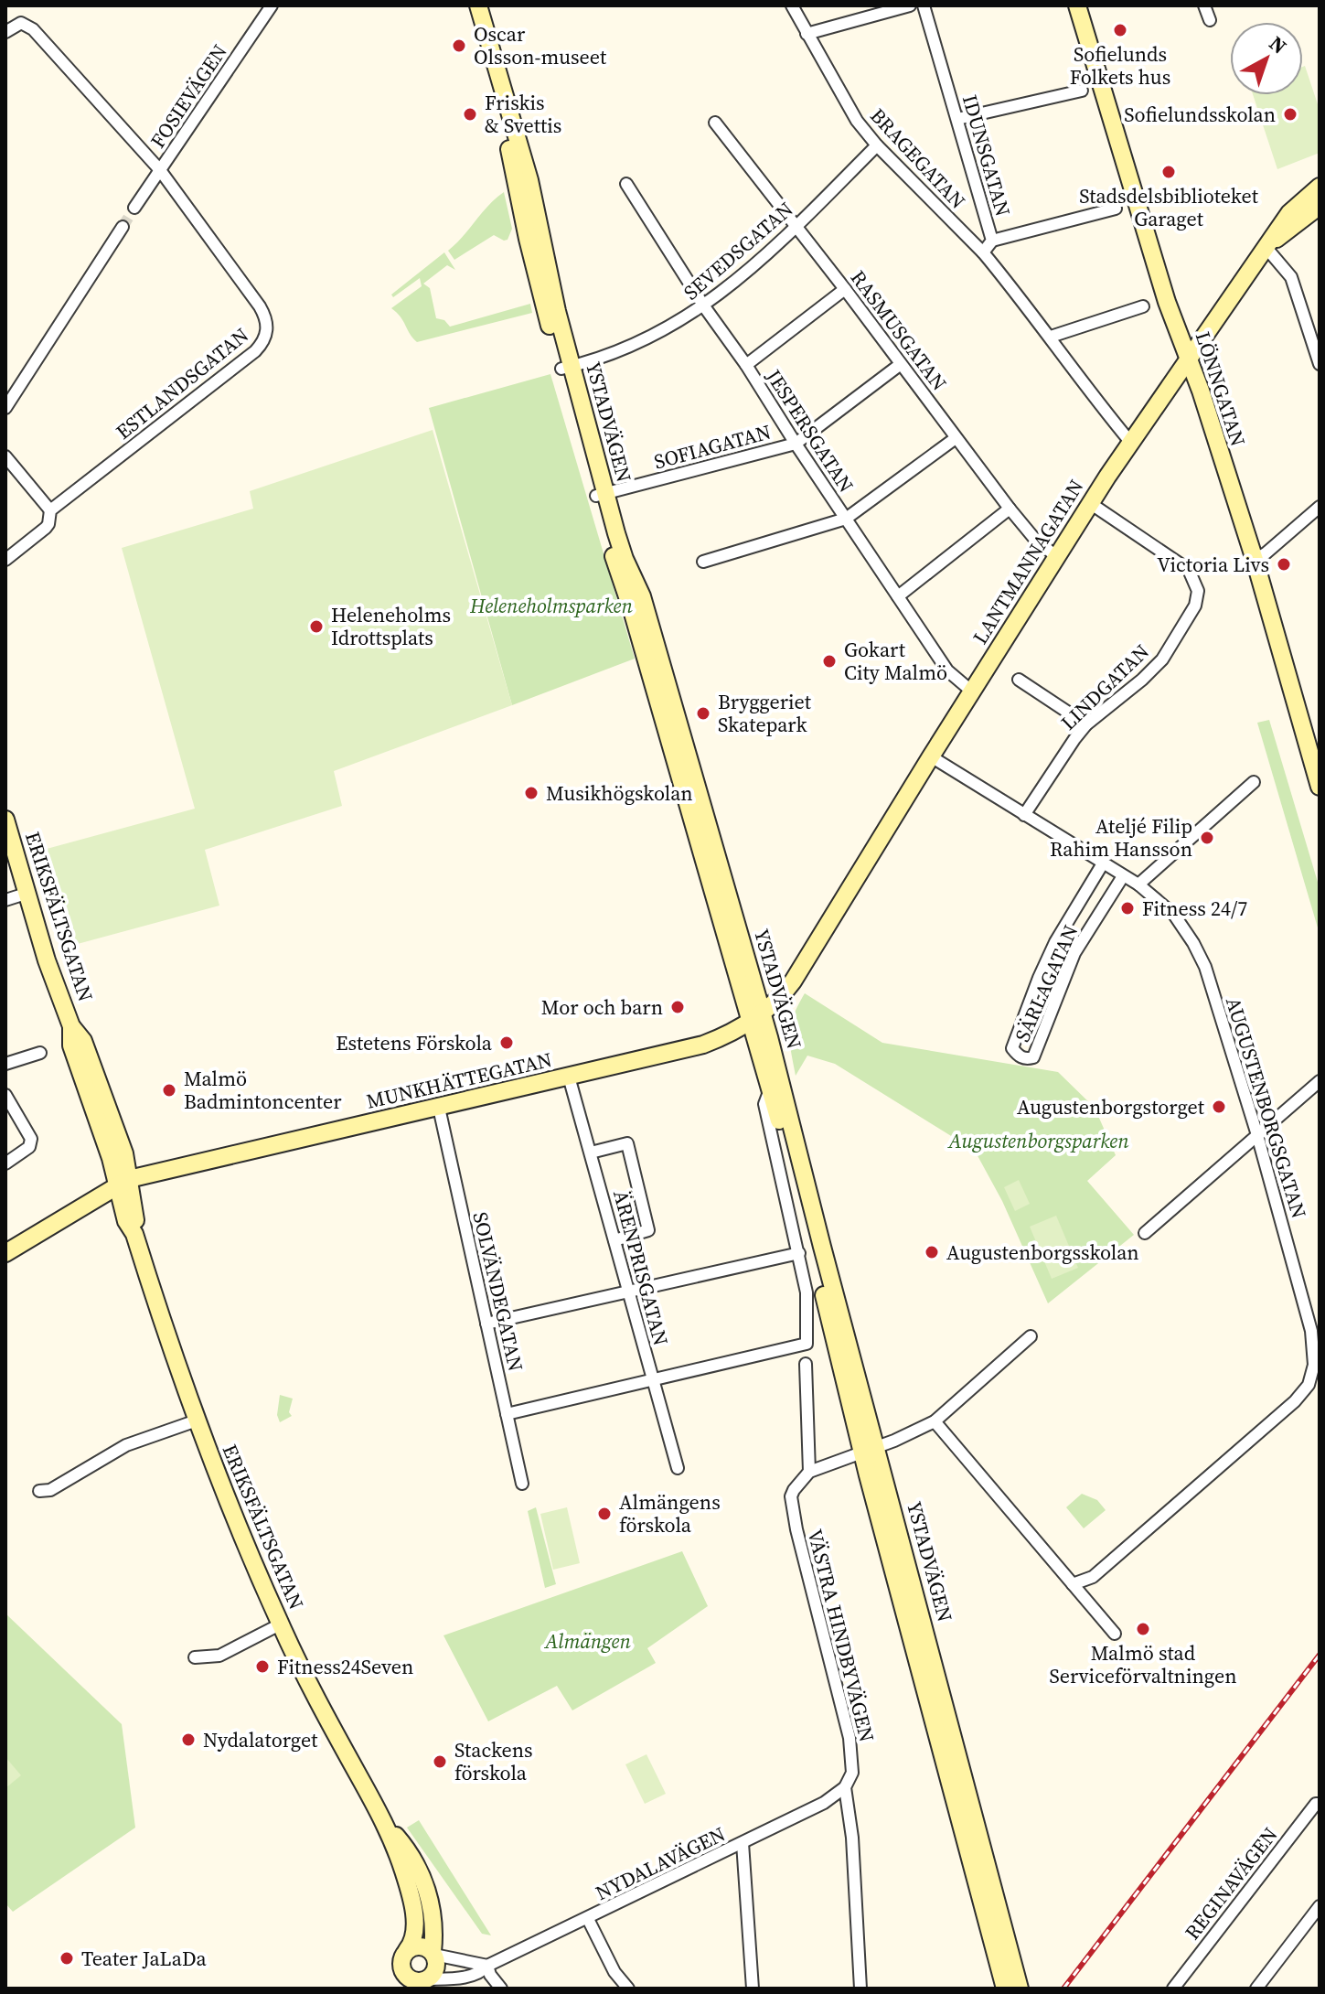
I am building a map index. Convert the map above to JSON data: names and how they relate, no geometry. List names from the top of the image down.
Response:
{
  "streets": {
    "main road": [
      "LÖNNGATAN",
      "YSTADVÄGEN",
      "LANTMANNAGATAN",
      "ERIKSFÄLTSGATAN",
      "MUNKHÄTTEGATAN"
    ],
    "street": [
      "FOSIEVÄGEN",
      "IDUNSGATAN",
      "BRAGEGATAN",
      "SEVEDSGATAN",
      "RASMUSGATAN",
      "ESTLANDSGATAN",
      "JESPERSGATAN",
      "SOFIAGATAN",
      "LINDGATAN",
      "SÄRLAGATAN",
      "AUGUSTENBORGSGATAN",
      "ÄRENPRISGATAN",
      "SOLVÄNDEGATAN",
      "VÄSTRA HINDBYVÄGEN",
      "NYDALAVÄGEN",
      "REGINAVÄGEN"
    ]
  },
  "crossings": [
    ["FOSIEVÄGEN", "ESTLANDSGATAN"],
    ["IDUNSGATAN", "BRAGEGATAN"],
    ["BRAGEGATAN", "SEVEDSGATAN"],
    ["SEVEDSGATAN", "RASMUSGATAN"],
    ["SEVEDSGATAN", "YSTADVÄGEN"],
    ["SEVEDSGATAN", "JESPERSGATAN"],
    ["RASMUSGATAN", "SOFIAGATAN"],
    ["RASMUSGATAN", "LANTMANNAGATAN"],
    ["LÖNNGATAN", "LANTMANNAGATAN"],
    ["YSTADVÄGEN", "SOFIAGATAN"],
    ["YSTADVÄGEN", "LANTMANNAGATAN"],
    ["YSTADVÄGEN", "MUNKHÄTTEGATAN"],
    ["YSTADVÄGEN", "ÄRENPRISGATAN"],
    ["JESPERSGATAN", "SOFIAGATAN"],
    ["JESPERSGATAN", "LANTMANNAGATAN"],
    ["LANTMANNAGATAN", "LINDGATAN"],
    ["LANTMANNAGATAN", "MUNKHÄTTEGATAN"],
    ["LANTMANNAGATAN", "AUGUSTENBORGSGATAN"],
    ["LINDGATAN", "AUGUSTENBORGSGATAN"],
    ["ERIKSFÄLTSGATAN", "MUNKHÄTTEGATAN"],
    ["ERIKSFÄLTSGATAN", "NYDALAVÄGEN"],
    ["SÄRLAGATAN", "AUGUSTENBORGSGATAN"],
    ["MUNKHÄTTEGATAN", "ÄRENPRISGATAN"],
    ["MUNKHÄTTEGATAN", "SOLVÄNDEGATAN"],
    ["VÄSTRA HINDBYVÄGEN", "NYDALAVÄGEN"]
  ],
  "parks": ["Heleneholmsparken", "Augustenborgsparken", "Almängen"],
  "places": [
    "Sofielunds Folkets hus",
    "Oscar Olsson-museet",
    "Friskis & Svettis",
    "Sofielundsskolan",
    "Stadsdelsbiblioteket Garaget",
    "Victoria Livs",
    "Heleneholms Idrottsplats",
    "Gokart City Malmö",
    "Bryggeriet Skatepark",
    "Musikhögskolan",
    "Ateljé Filip Rahim Hansson",
    "Fitness 24/7",
    "Mor och barn",
    "Estetens Förskola",
    "Malmö Badmintoncenter",
    "Augustenborgstorget",
    "Augustenborgsskolan",
    "Almängens förskola",
    "Malmö stad Serviceförvaltningen",
    "Fitness24Seven",
    "Nydalatorget",
    "Stackens förskola",
    "Teater JaLaDa"
  ],
  "north": "top right"
}
